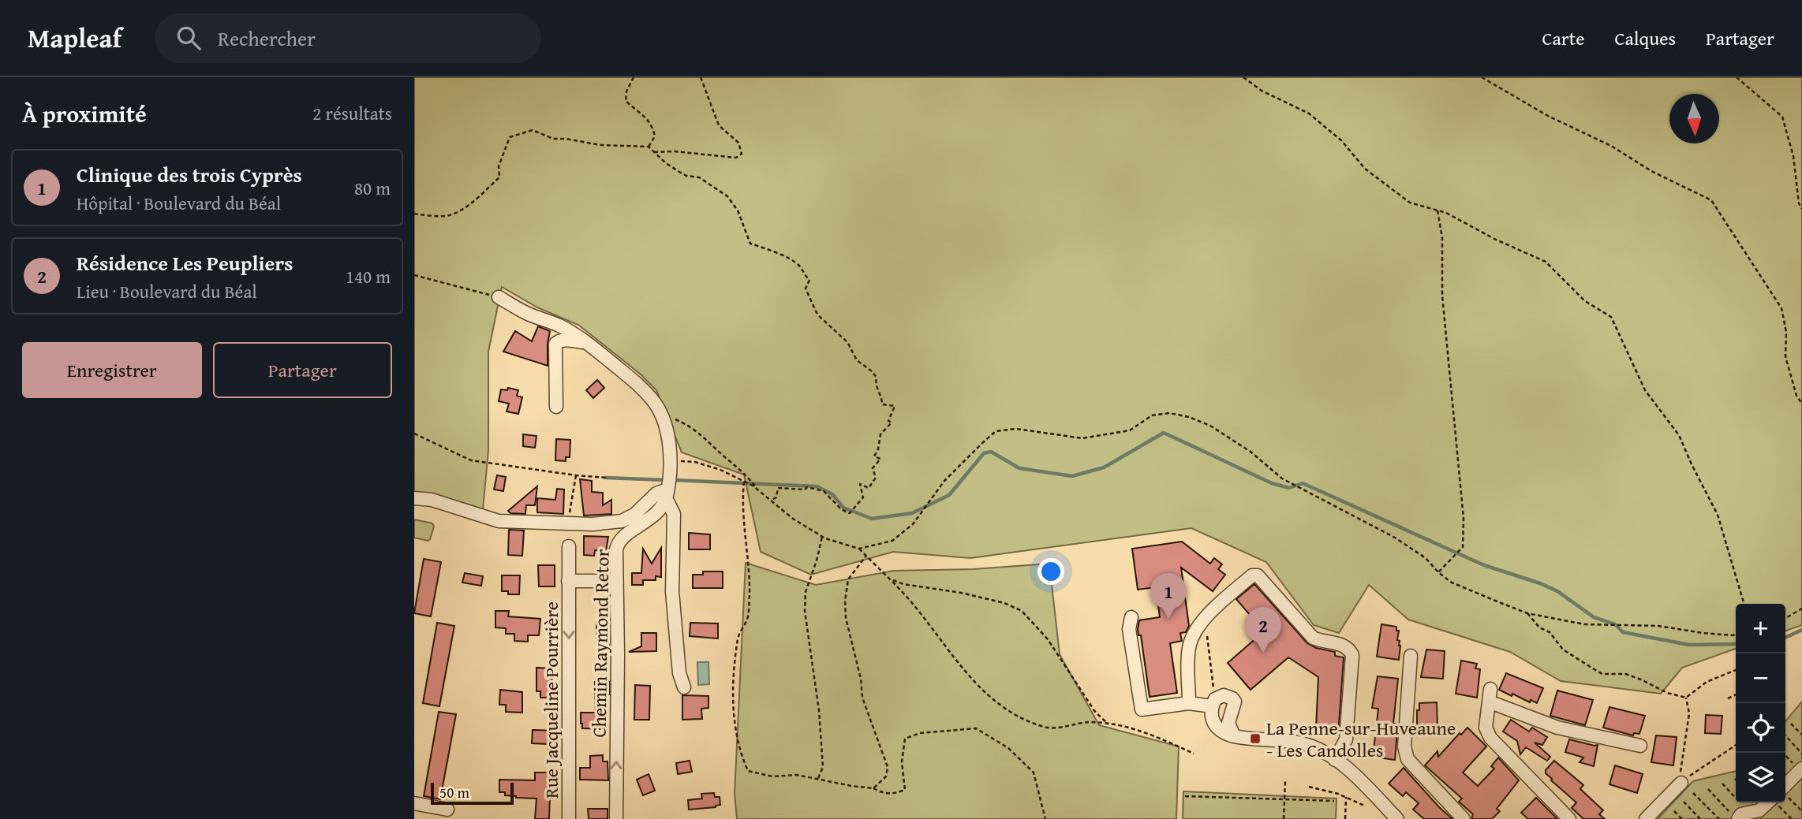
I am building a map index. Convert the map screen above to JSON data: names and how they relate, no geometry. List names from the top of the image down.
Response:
{
  "streets": {
    "street": ["Chemin Raymond Retor", "Rue Jacqueline Pourrière"]
  },
  "crossings": [
    ["Chemin Raymond Retor", "Rue Jacqueline Pourrière"]
  ],
  "places": {
    "transit": ["La Penne-sur-Huveaune - Les Candolles"]
  },
  "scale_bar": "50 m",
  "north": "bottom",
  "page": {
    "header": "Mapleaf",
    "search": "Rechercher",
    "nav": ["Carte", "Calques", "Partager"],
    "heading": ["À proximité", "2 résultats"],
    "list": [
      {
        "mark": "1",
        "name": "Clinique des trois Cyprès",
        "note": "Hôpital · Boulevard du Béal",
        "value": "80 m"
      },
      {
        "mark": "2",
        "name": "Résidence Les Peupliers",
        "note": "Lieu · Boulevard du Béal",
        "value": "140 m"
      }
    ],
    "buttons": ["Enregistrer", "Partager"],
    "pins": ["1", "2"],
    "map_buttons": ["+", "−"],
    "scale": "50 m"
  }
}
